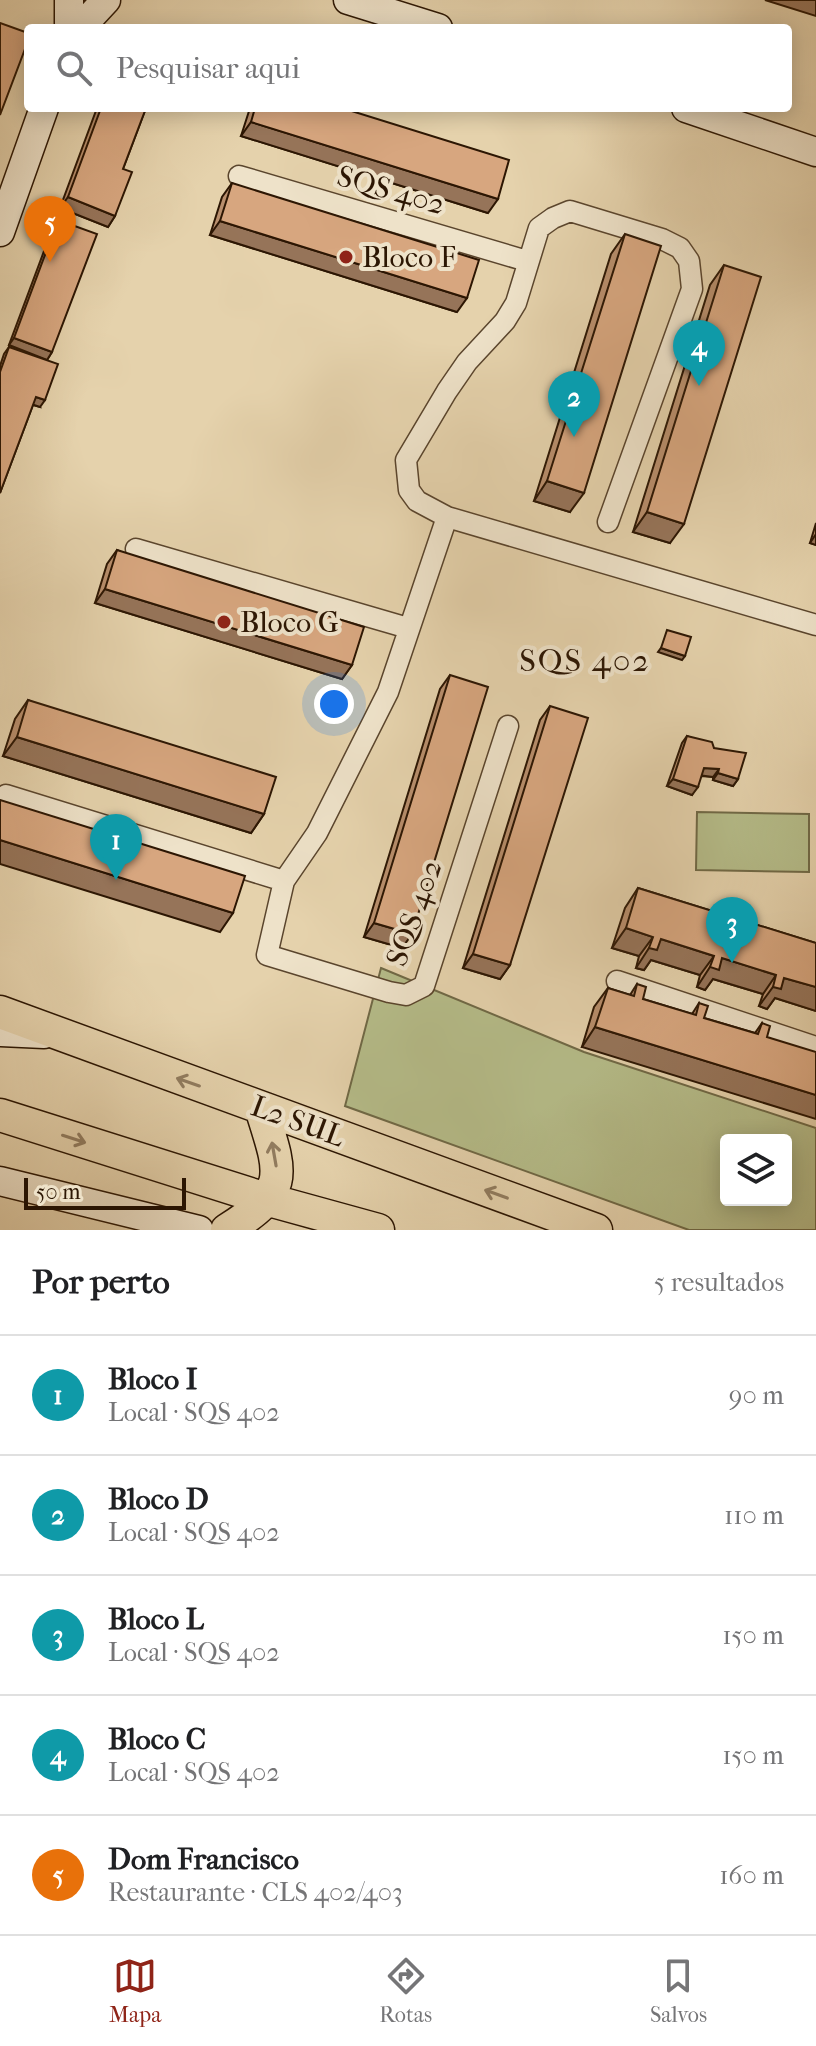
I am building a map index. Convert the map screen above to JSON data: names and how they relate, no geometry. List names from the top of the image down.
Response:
{
  "streets": {
    "main road": ["L2 SUL"],
    "street": ["SQS 402"]
  },
  "districts": ["SQS 402"],
  "places": ["Bloco F", "Bloco G"],
  "scale_bar": "50 m",
  "page": {
    "search": "Pesquisar aqui",
    "pins": [
      "5",
      "4",
      "2",
      "1",
      "3"
    ],
    "scale": "50 m",
    "heading": ["Por perto", "5 resultados"],
    "list": [
      {
        "mark": "1",
        "name": "Bloco I",
        "note": "Local · SQS 402",
        "value": "90 m"
      },
      {
        "mark": "2",
        "name": "Bloco D",
        "note": "Local · SQS 402",
        "value": "110 m"
      },
      {
        "mark": "3",
        "name": "Bloco L",
        "note": "Local · SQS 402",
        "value": "150 m"
      },
      {
        "mark": "4",
        "name": "Bloco C",
        "note": "Local · SQS 402",
        "value": "150 m"
      },
      {
        "mark": "5",
        "name": "Dom Francisco",
        "note": "Restaurante · CLS 402/403",
        "value": "160 m"
      }
    ],
    "nav": ["Mapa", "Rotas", "Salvos"]
  }
}
